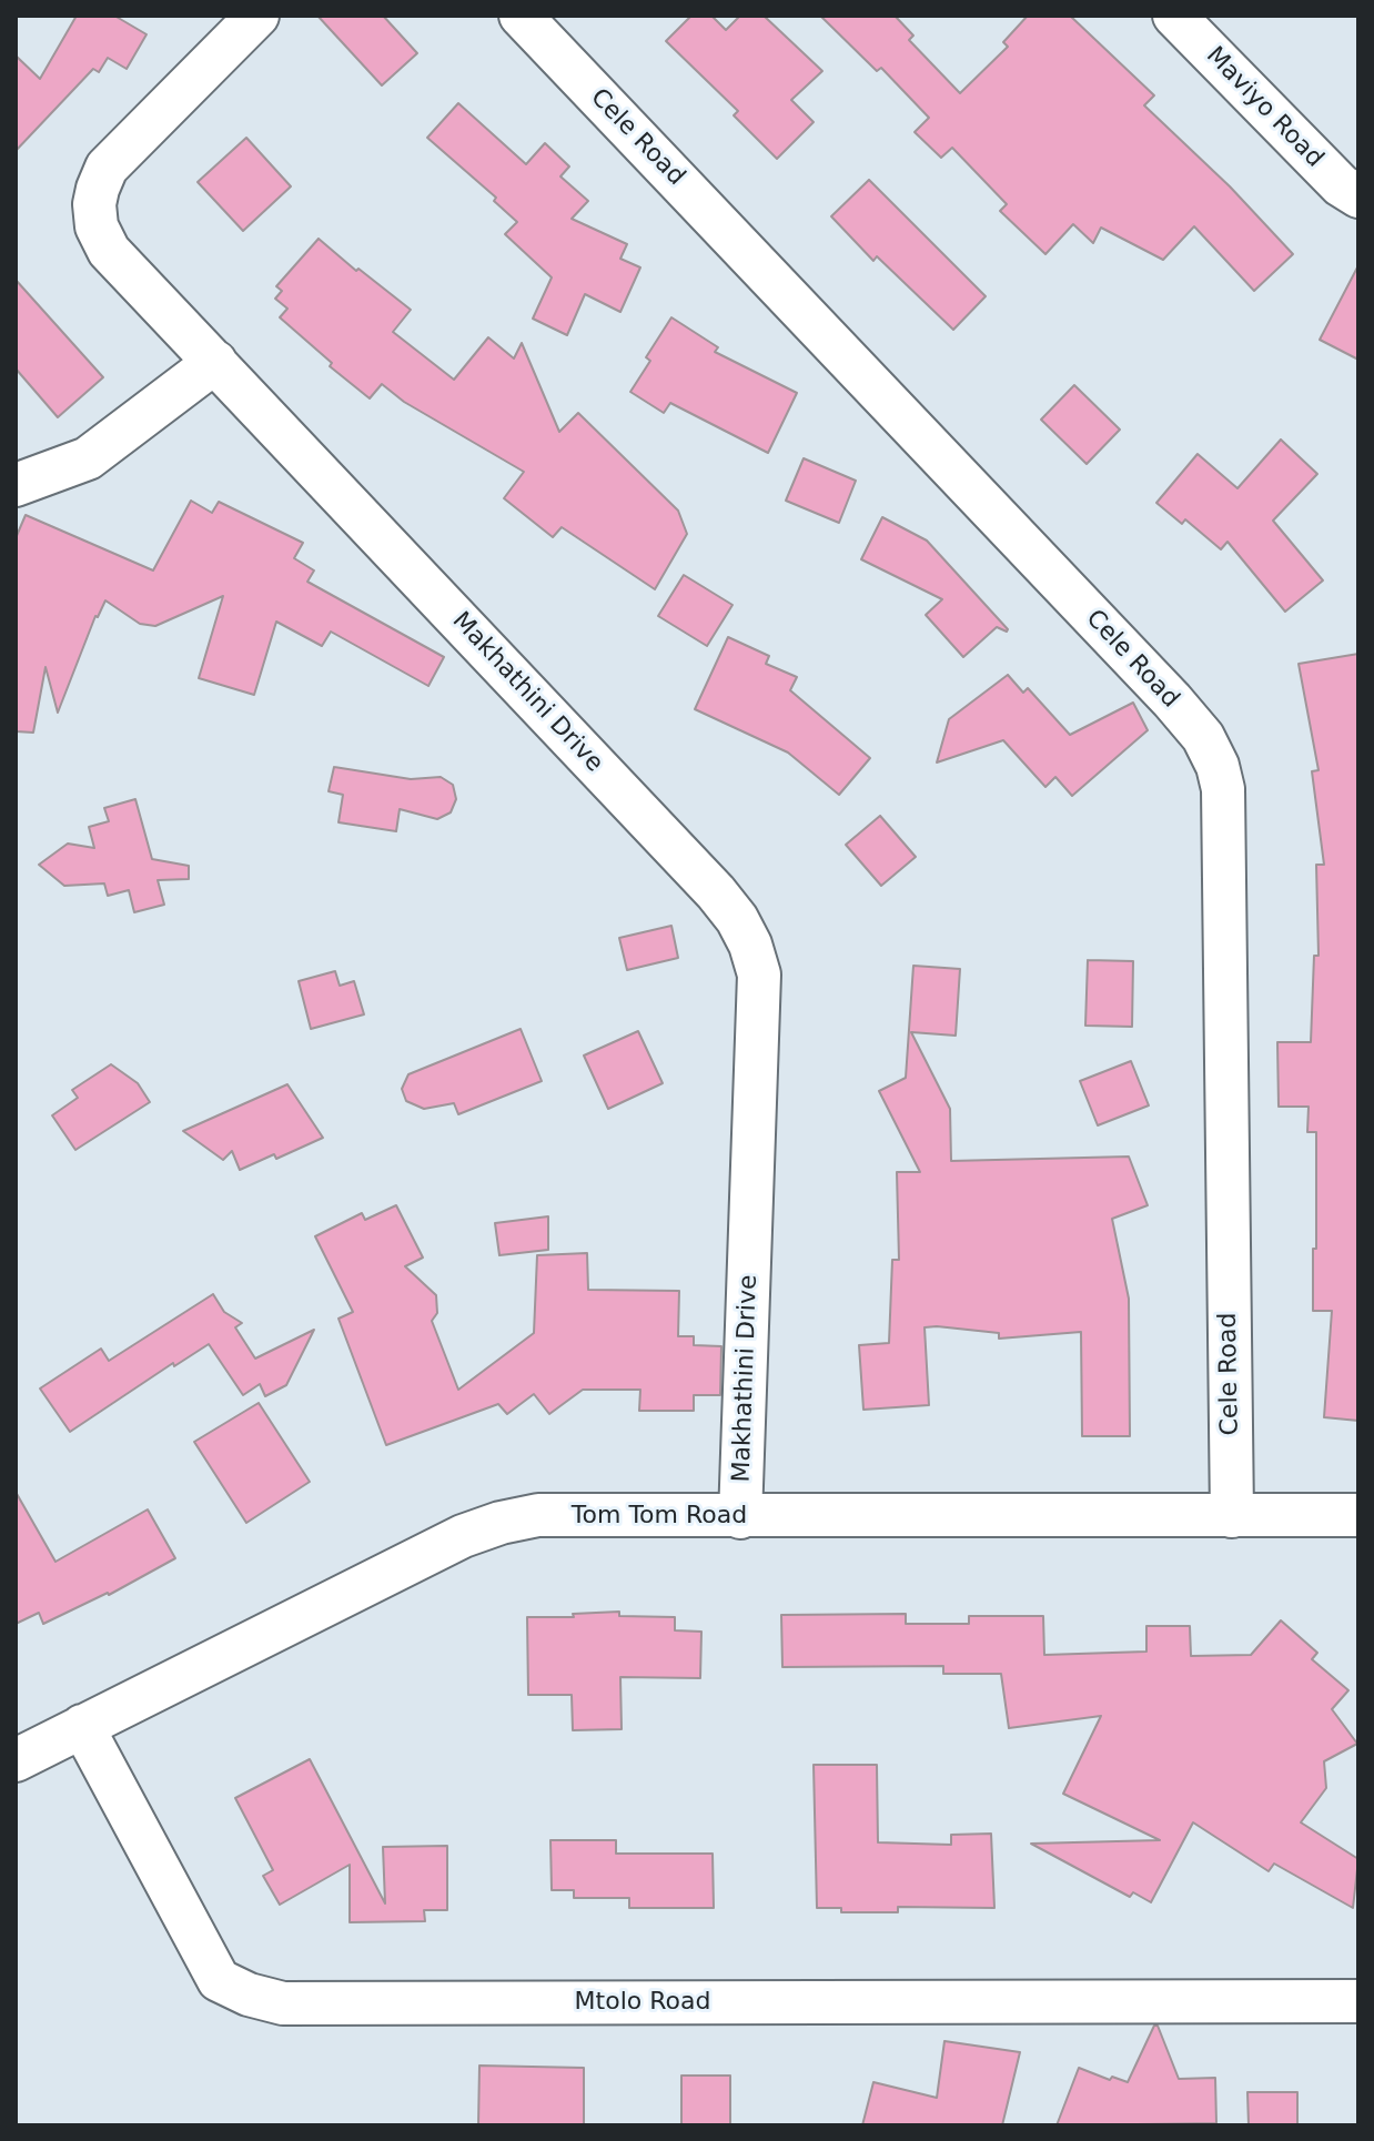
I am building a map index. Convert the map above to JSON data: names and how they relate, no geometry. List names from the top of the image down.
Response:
{
  "streets": {
    "street": [
      "Maviyo Road",
      "Cele Road",
      "Makhathini Drive",
      "Tom Tom Road",
      "Mtolo Road"
    ]
  },
  "crossings": [
    ["Cele Road", "Tom Tom Road"],
    ["Makhathini Drive", "Tom Tom Road"],
    ["Tom Tom Road", "Mtolo Road"]
  ]
}
